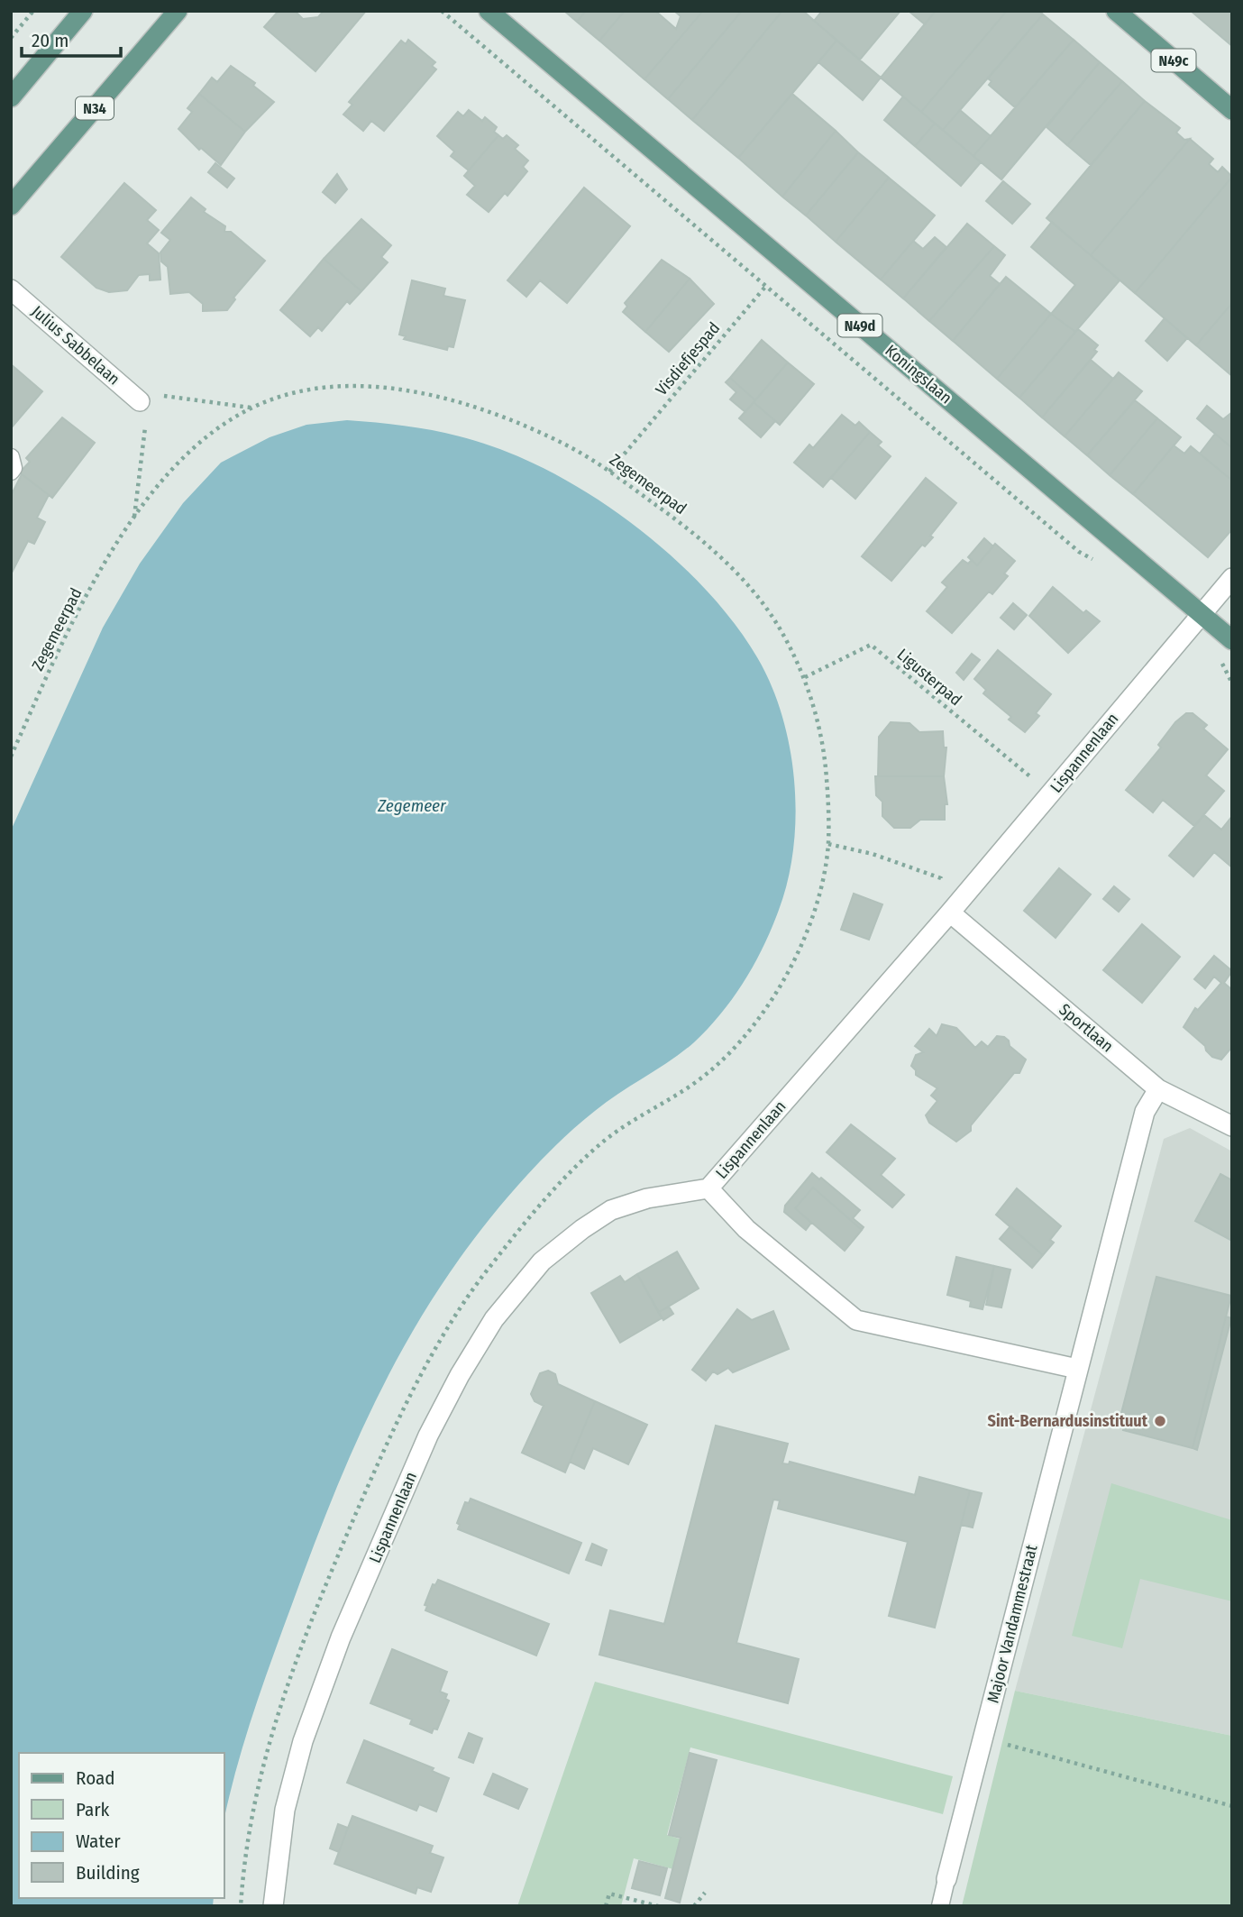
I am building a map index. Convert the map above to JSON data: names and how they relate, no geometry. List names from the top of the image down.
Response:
{
  "streets": {
    "main road": [
      "N49c",
      "N34",
      "N49d",
      "Koningslaan"
    ],
    "street": [
      "Julius Sabbelaan",
      "Lispannenlaan",
      "Sportlaan",
      "Majoor Vandammestraat"
    ],
    "path": ["Visdiefjespad", "Zegemeerpad", "Ligusterpad"]
  },
  "crossings": [
    ["Julius Sabbelaan", "Zegemeerpad"],
    ["Visdiefjespad", "Koningslaan"],
    ["Visdiefjespad", "Zegemeerpad"],
    ["Koningslaan", "Lispannenlaan"],
    ["Zegemeerpad", "Ligusterpad"],
    ["Lispannenlaan", "Sportlaan"],
    ["Sportlaan", "Majoor Vandammestraat"]
  ],
  "water": ["Zegemeer"],
  "places": ["Sint-Bernardusinstituut"],
  "legend": [
    "Road",
    "Park",
    "Water",
    "Building"
  ],
  "scale_bar": "20 m"
}
